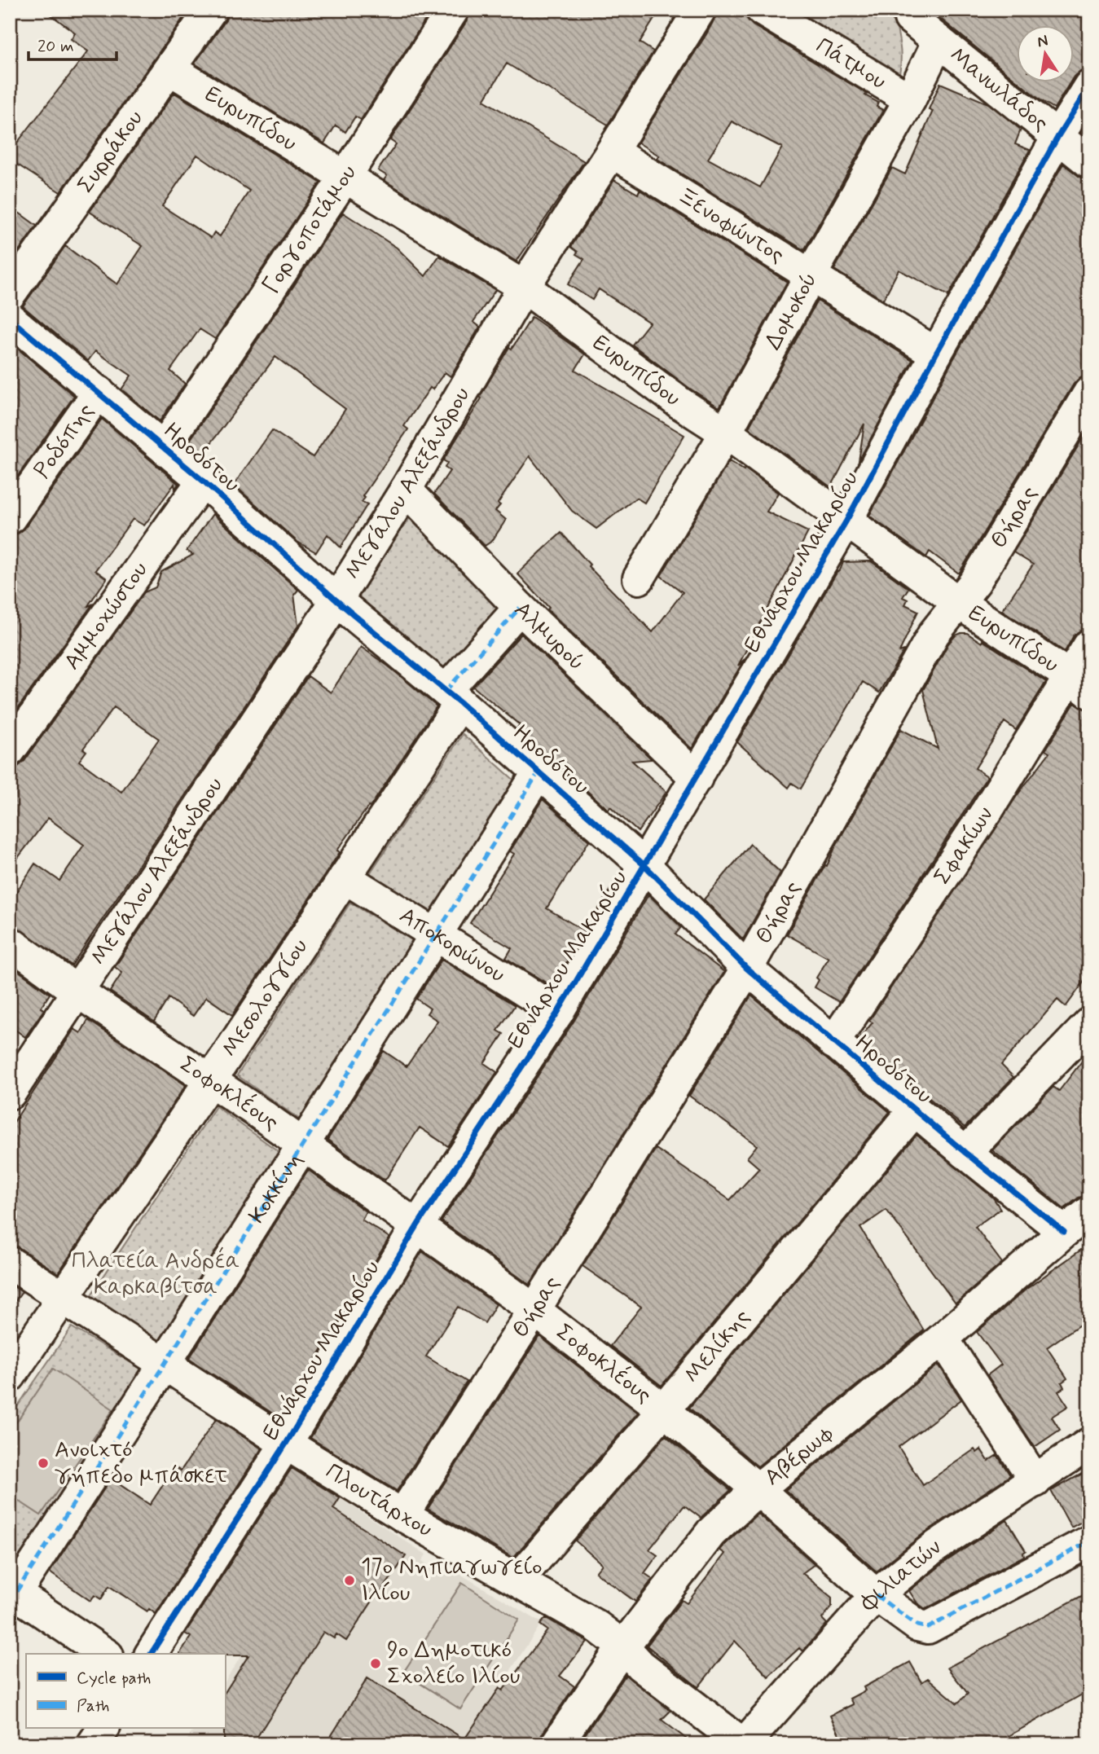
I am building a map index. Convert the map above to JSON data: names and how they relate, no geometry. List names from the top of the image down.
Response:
{
  "streets": {
    "street": [
      "Πάτμου",
      "Μανωλάδος",
      "Ευρυπίδου",
      "Συρράκου",
      "Ξενοφώντος",
      "Γοργοποτάμου",
      "Δομοκού",
      "Ροδόπης",
      "Ηροδότου",
      "Μεγάλου Αλεξάνδρου",
      "Θήρας",
      "Εθνάρχου Μακαρίου",
      "Αμμοχώστου",
      "Αλμυρού",
      "Σφακίων",
      "Αποκορώνου",
      "Μεσολογγίου",
      "Σοφοκλέους",
      "Κοκκίνη",
      "Μελίκης",
      "Αβέρωφ",
      "Πλουτάρχου",
      "Φιλιατών"
    ]
  },
  "crossings": [
    ["Πάτμου", "Δομοκού"],
    ["Μανωλάδος", "Δομοκού"],
    ["Μανωλάδος", "Εθνάρχου Μακαρίου"],
    ["Ευρυπίδου", "Συρράκου"],
    ["Ευρυπίδου", "Γοργοποτάμου"],
    ["Ευρυπίδου", "Δομοκού"],
    ["Ευρυπίδου", "Μεγάλου Αλεξάνδρου"],
    ["Ευρυπίδου", "Θήρας"],
    ["Ευρυπίδου", "Εθνάρχου Μακαρίου"],
    ["Ευρυπίδου", "Σφακίων"],
    ["Ξενοφώντος", "Δομοκού"],
    ["Ξενοφώντος", "Μεγάλου Αλεξάνδρου"],
    ["Ξενοφώντος", "Εθνάρχου Μακαρίου"],
    ["Γοργοποτάμου", "Ηροδότου"],
    ["Ροδόπης", "Ηροδότου"],
    ["Ηροδότου", "Μεγάλου Αλεξάνδρου"],
    ["Ηροδότου", "Θήρας"],
    ["Ηροδότου", "Εθνάρχου Μακαρίου"],
    ["Ηροδότου", "Αμμοχώστου"],
    ["Ηροδότου", "Σφακίων"],
    ["Ηροδότου", "Μεσολογγίου"],
    ["Ηροδότου", "Κοκκίνη"],
    ["Ηροδότου", "Μελίκης"],
    ["Ηροδότου", "Αβέρωφ"],
    ["Μεγάλου Αλεξάνδρου", "Αλμυρού"],
    ["Μεγάλου Αλεξάνδρου", "Σοφοκλέους"],
    ["Θήρας", "Σοφοκλέους"],
    ["Θήρας", "Πλουτάρχου"],
    ["Εθνάρχου Μακαρίου", "Αλμυρού"],
    ["Εθνάρχου Μακαρίου", "Αποκορώνου"],
    ["Εθνάρχου Μακαρίου", "Σοφοκλέους"],
    ["Εθνάρχου Μακαρίου", "Πλουτάρχου"],
    ["Αλμυρού", "Μεσολογγίου"],
    ["Αποκορώνου", "Μεσολογγίου"],
    ["Αποκορώνου", "Κοκκίνη"],
    ["Μεσολογγίου", "Σοφοκλέους"],
    ["Μεσολογγίου", "Πλουτάρχου"],
    ["Σοφοκλέους", "Κοκκίνη"],
    ["Σοφοκλέους", "Μελίκης"],
    ["Σοφοκλέους", "Αβέρωφ"],
    ["Σοφοκλέους", "Φιλιατών"],
    ["Κοκκίνη", "Πλουτάρχου"],
    ["Μελίκης", "Πλουτάρχου"],
    ["Αβέρωφ", "Πλουτάρχου"],
    ["Πλουτάρχου", "Φιλιατών"]
  ],
  "parks": ["Πλατεία Ανδρέα Καρκαβίτσα"],
  "places": ["Ανοιχτό γήπεδο μπάσκετ", "17ο Νηπιαγωγείο Ιλίου", "9ο Δημοτικό Σχολείο Ιλίου"],
  "legend": ["Cycle path", "Path"],
  "scale_bar": "20 m",
  "north": "top"
}
